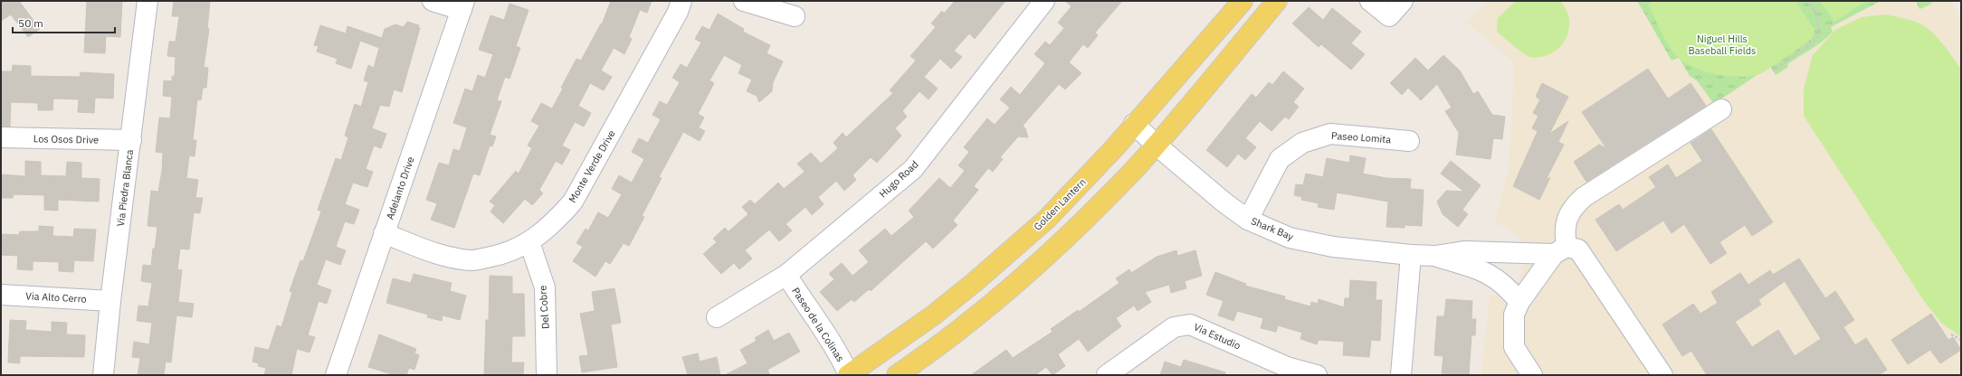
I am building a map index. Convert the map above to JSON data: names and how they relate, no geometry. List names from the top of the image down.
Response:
{
  "streets": {
    "main road": ["Golden Lantern"],
    "street": [
      "Paseo Lomita",
      "Los Osos Drive",
      "Monte Verde Drive",
      "Hugo Road",
      "Via Piedra Blanca",
      "Adelanto Drive",
      "Shark Bay",
      "Via Alto Cerro",
      "Del Cobre",
      "Paseo de la Colinas",
      "Via Estudio"
    ]
  },
  "crossings": [
    ["Paseo Lomita", "Shark Bay"],
    ["Los Osos Drive", "Via Piedra Blanca"],
    ["Monte Verde Drive", "Adelanto Drive"],
    ["Monte Verde Drive", "Del Cobre"],
    ["Hugo Road", "Paseo de la Colinas"],
    ["Via Piedra Blanca", "Via Alto Cerro"],
    ["Golden Lantern", "Shark Bay"],
    ["Golden Lantern", "Paseo de la Colinas"]
  ],
  "parks": ["Niguel Hills Baseball Fields"],
  "scale_bar": "50 m"
}
